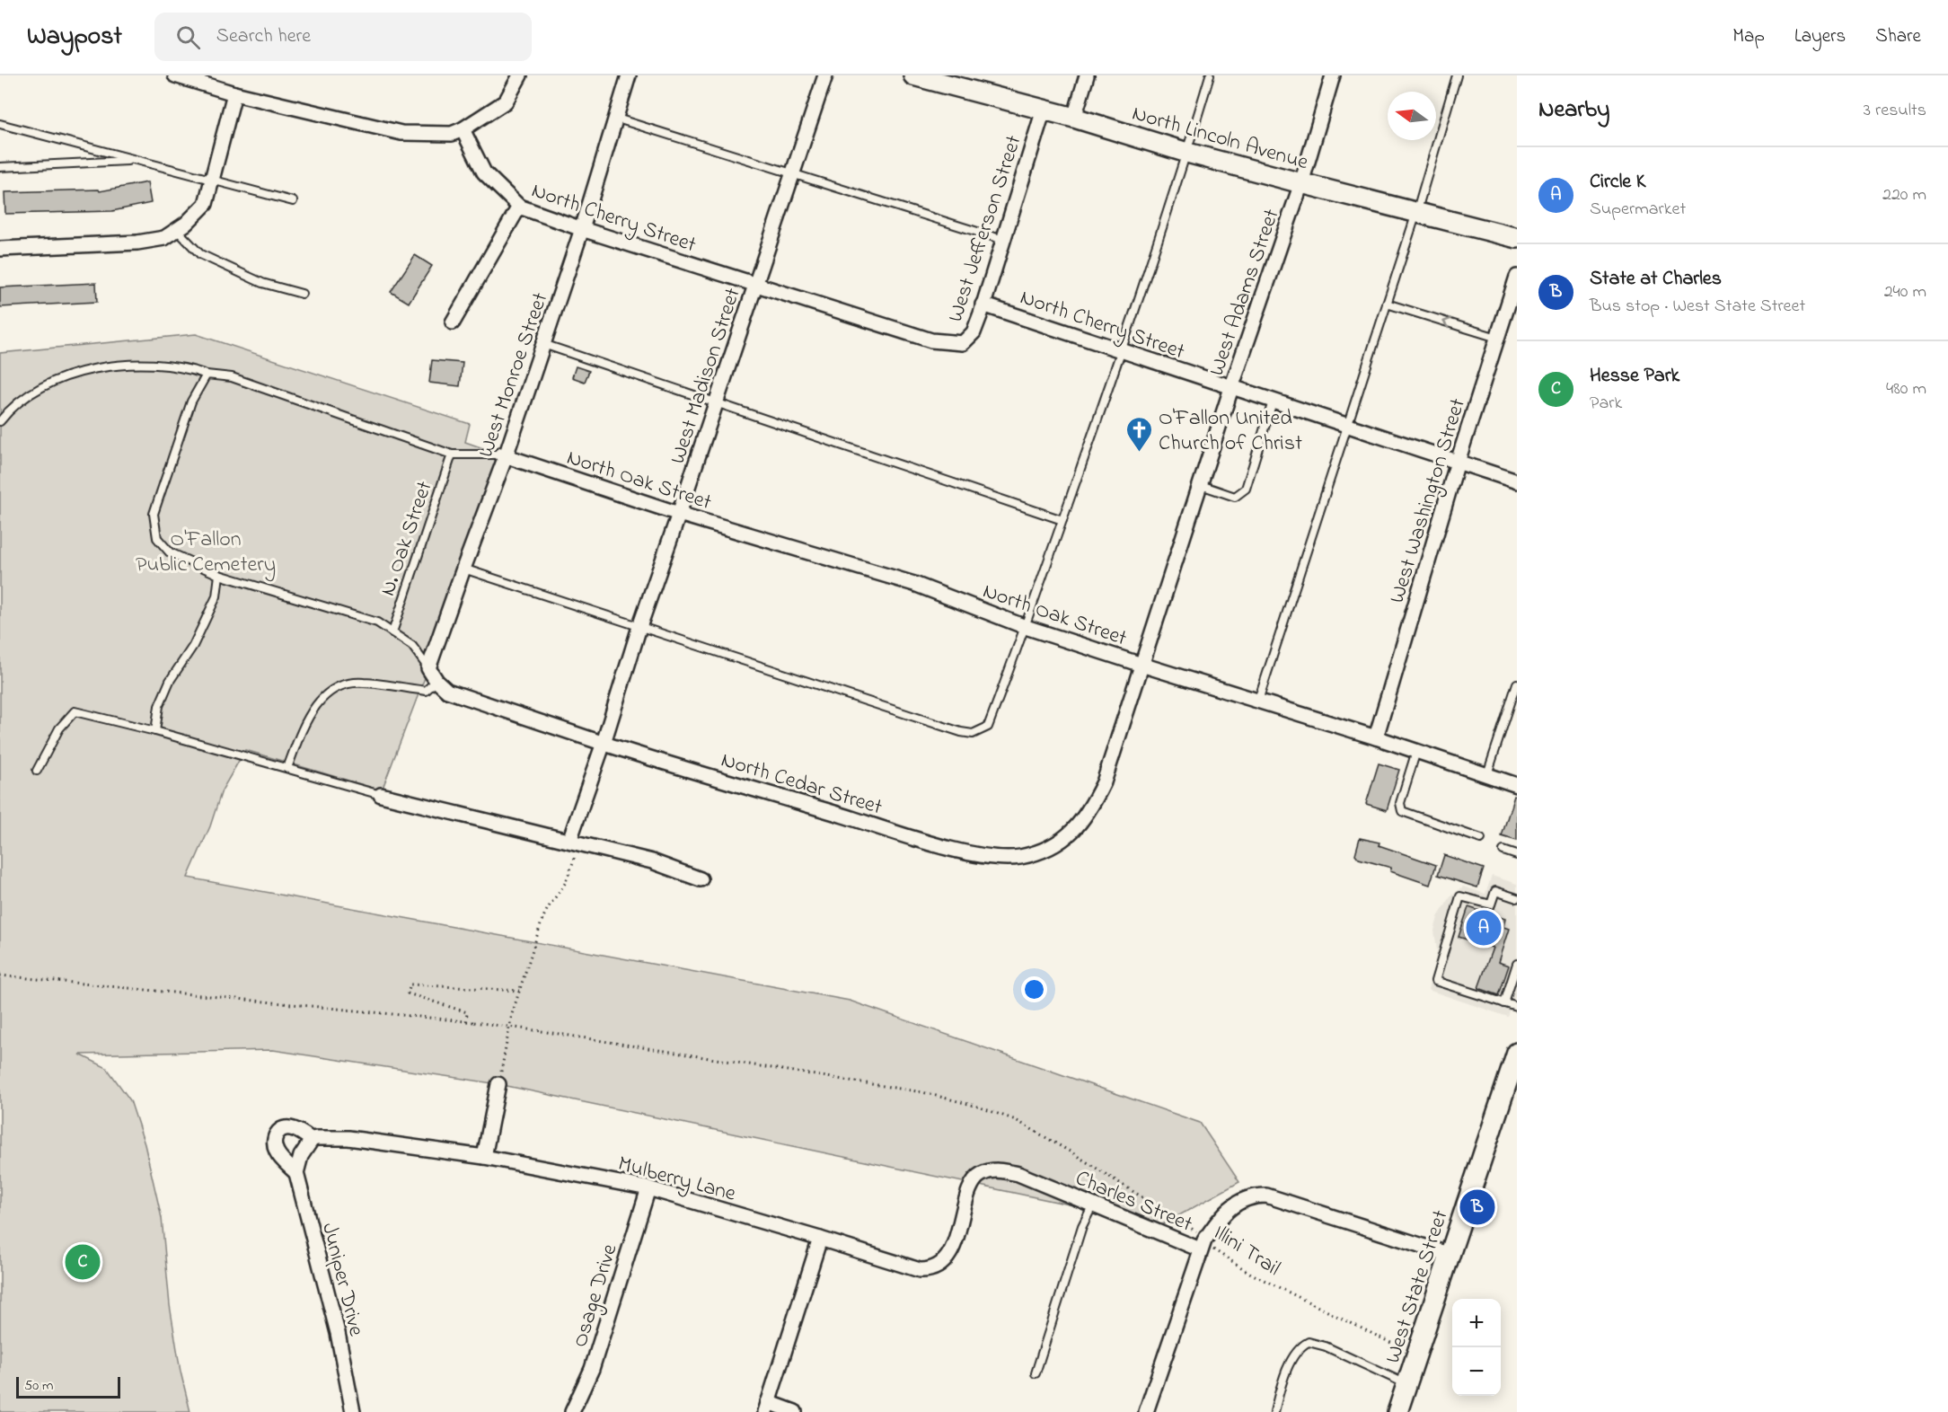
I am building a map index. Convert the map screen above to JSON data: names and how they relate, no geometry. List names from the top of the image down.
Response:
{
  "streets": {
    "main road": ["North Lincoln Avenue", "West State Street"],
    "street": [
      "North Cherry Street",
      "West Jefferson Street",
      "West Adams Street",
      "West Monroe Street",
      "West Madison Street",
      "North Oak Street",
      "West Washington Street",
      "North Cedar Street",
      "Mulberry Lane",
      "Charles Street",
      "Juniper Drive",
      "Osage Drive"
    ],
    "lane": ["N. Oak Street"],
    "path": ["Illini Trail"]
  },
  "crossings": [
    ["North Lincoln Avenue", "West Jefferson Street"],
    ["North Lincoln Avenue", "West Adams Street"],
    ["North Cherry Street", "West Jefferson Street"],
    ["North Cherry Street", "West Adams Street"],
    ["North Cherry Street", "West Monroe Street"],
    ["North Cherry Street", "West Madison Street"],
    ["North Cherry Street", "West Washington Street"],
    ["West Adams Street", "North Oak Street"],
    ["West Adams Street", "North Cedar Street"],
    ["West Monroe Street", "North Oak Street"],
    ["West Madison Street", "North Oak Street"],
    ["West Madison Street", "North Cedar Street"],
    ["North Oak Street", "West Washington Street"],
    ["North Oak Street", "N. Oak Street"],
    ["Mulberry Lane", "Charles Street"],
    ["Mulberry Lane", "Juniper Drive"],
    ["Mulberry Lane", "Osage Drive"],
    ["Charles Street", "Illini Trail"],
    ["Charles Street", "West State Street"],
    ["Illini Trail", "West State Street"]
  ],
  "parks": ["O'Fallon Public Cemetery"],
  "places": {
    "church": ["O'Fallon United Church of Christ"]
  },
  "scale_bar": "50 m",
  "north": "left",
  "page": {
    "header": "Waypost",
    "search": "Search here",
    "nav": ["Map", "Layers", "Share"],
    "heading": ["Nearby", "3 results"],
    "list": [
      {
        "mark": "A",
        "name": "Circle K",
        "note": "Supermarket",
        "value": "220 m"
      },
      {
        "mark": "B",
        "name": "State at Charles",
        "note": "Bus stop · West State Street",
        "value": "240 m"
      },
      {
        "mark": "C",
        "name": "Hesse Park",
        "note": "Park",
        "value": "480 m"
      }
    ],
    "pins": ["A", "B", "C"],
    "map_buttons": ["+", "−"],
    "scale": "50 m"
  }
}
